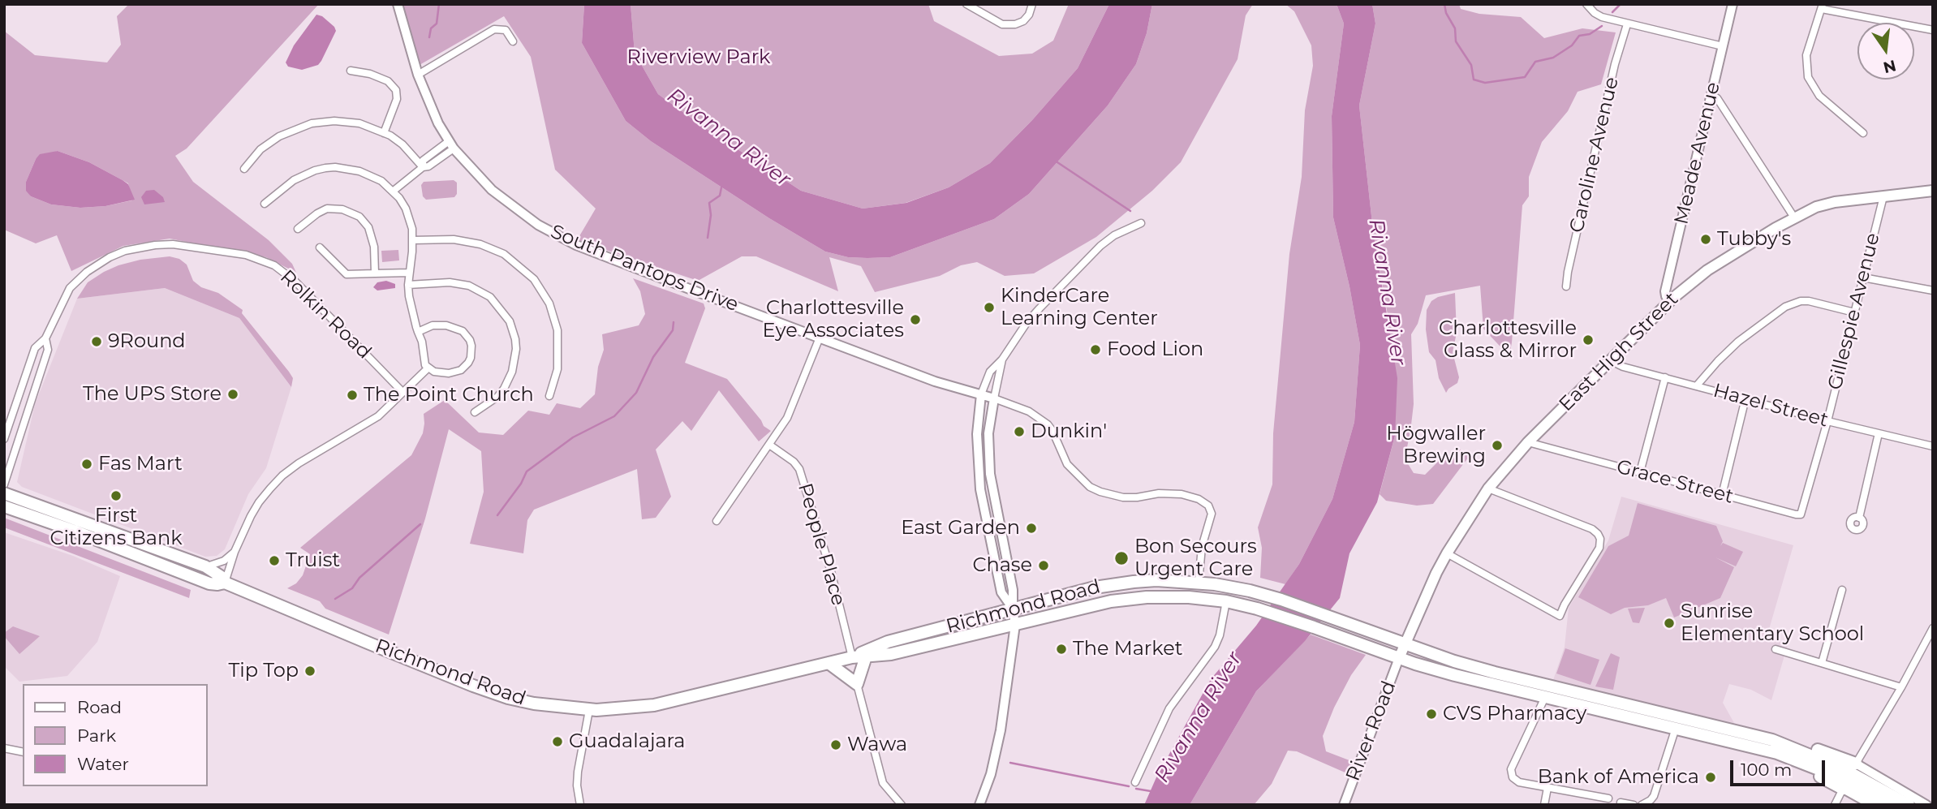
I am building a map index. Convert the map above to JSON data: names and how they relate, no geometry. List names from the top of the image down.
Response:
{
  "streets": {
    "highway": ["Richmond Road"],
    "main road": ["East High Street"],
    "street": [
      "Meade Avenue",
      "Caroline Avenue",
      "South Pantops Drive",
      "Gillespie Avenue",
      "Rolkin Road",
      "Hazel Street",
      "Grace Street",
      "People Place",
      "River Road"
    ]
  },
  "crossings": [
    ["Meade Avenue", "East High Street"],
    ["South Pantops Drive", "Richmond Road"],
    ["Gillespie Avenue", "East High Street"],
    ["Gillespie Avenue", "Hazel Street"],
    ["Gillespie Avenue", "Grace Street"],
    ["East High Street", "Hazel Street"],
    ["East High Street", "Grace Street"],
    ["East High Street", "Richmond Road"],
    ["East High Street", "River Road"],
    ["People Place", "Richmond Road"],
    ["Richmond Road", "River Road"]
  ],
  "water": ["Rivanna River"],
  "parks": ["Riverview Park"],
  "places": [
    "Tubby's",
    "KinderCare Learning Center",
    "Charlottesville Eye Associates",
    "Charlottesville Glass & Mirror",
    "9Round",
    "Food Lion",
    "The UPS Store",
    "The Point Church",
    "Dunkin'",
    "Högwaller Brewing",
    "Fas Mart",
    "First Citizens Bank",
    "East Garden",
    "Bon Secours Urgent Care",
    "Truist",
    "Chase",
    "Sunrise Elementary School",
    "The Market",
    "Tip Top",
    "CVS Pharmacy",
    "Guadalajara",
    "Wawa",
    "Bank of America"
  ],
  "legend": ["Road", "Park", "Water"],
  "scale_bar": "100 m",
  "north": "bottom"
}
